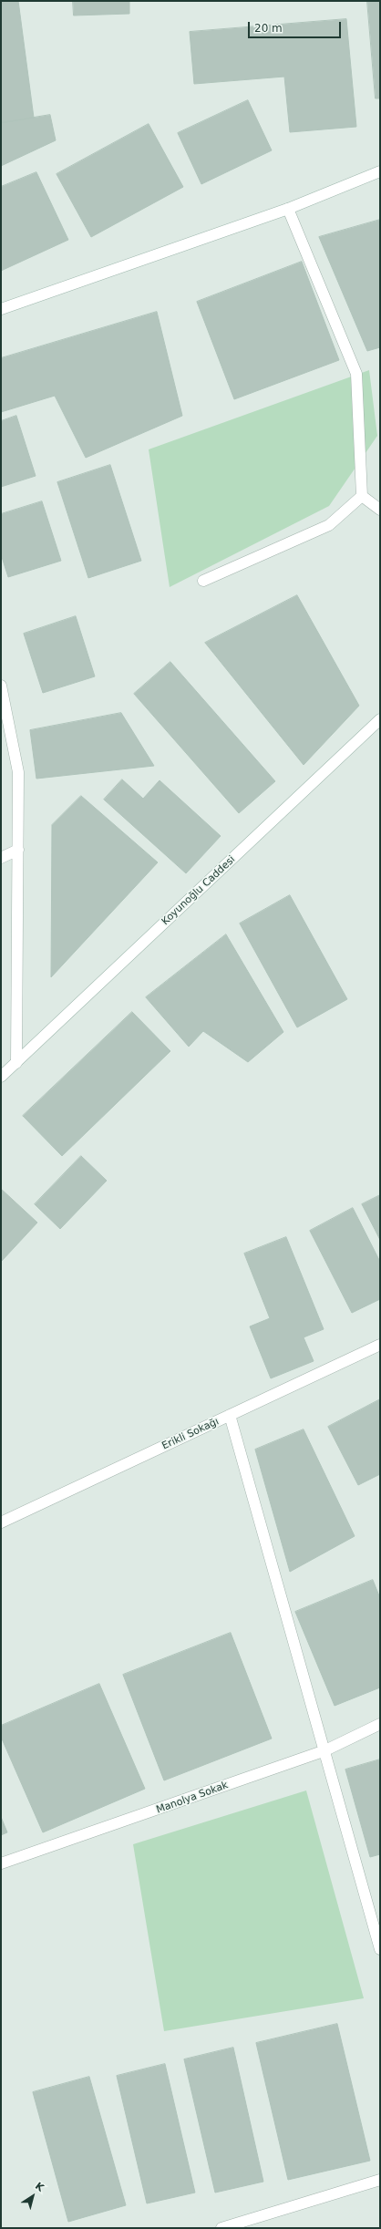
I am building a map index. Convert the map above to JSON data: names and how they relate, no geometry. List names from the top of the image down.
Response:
{
  "streets": {
    "street": ["Koyunoğlu Caddesi", "Erikli Sokağı", "Manolya Sokak"]
  },
  "scale_bar": "20 m",
  "north": "top right"
}
